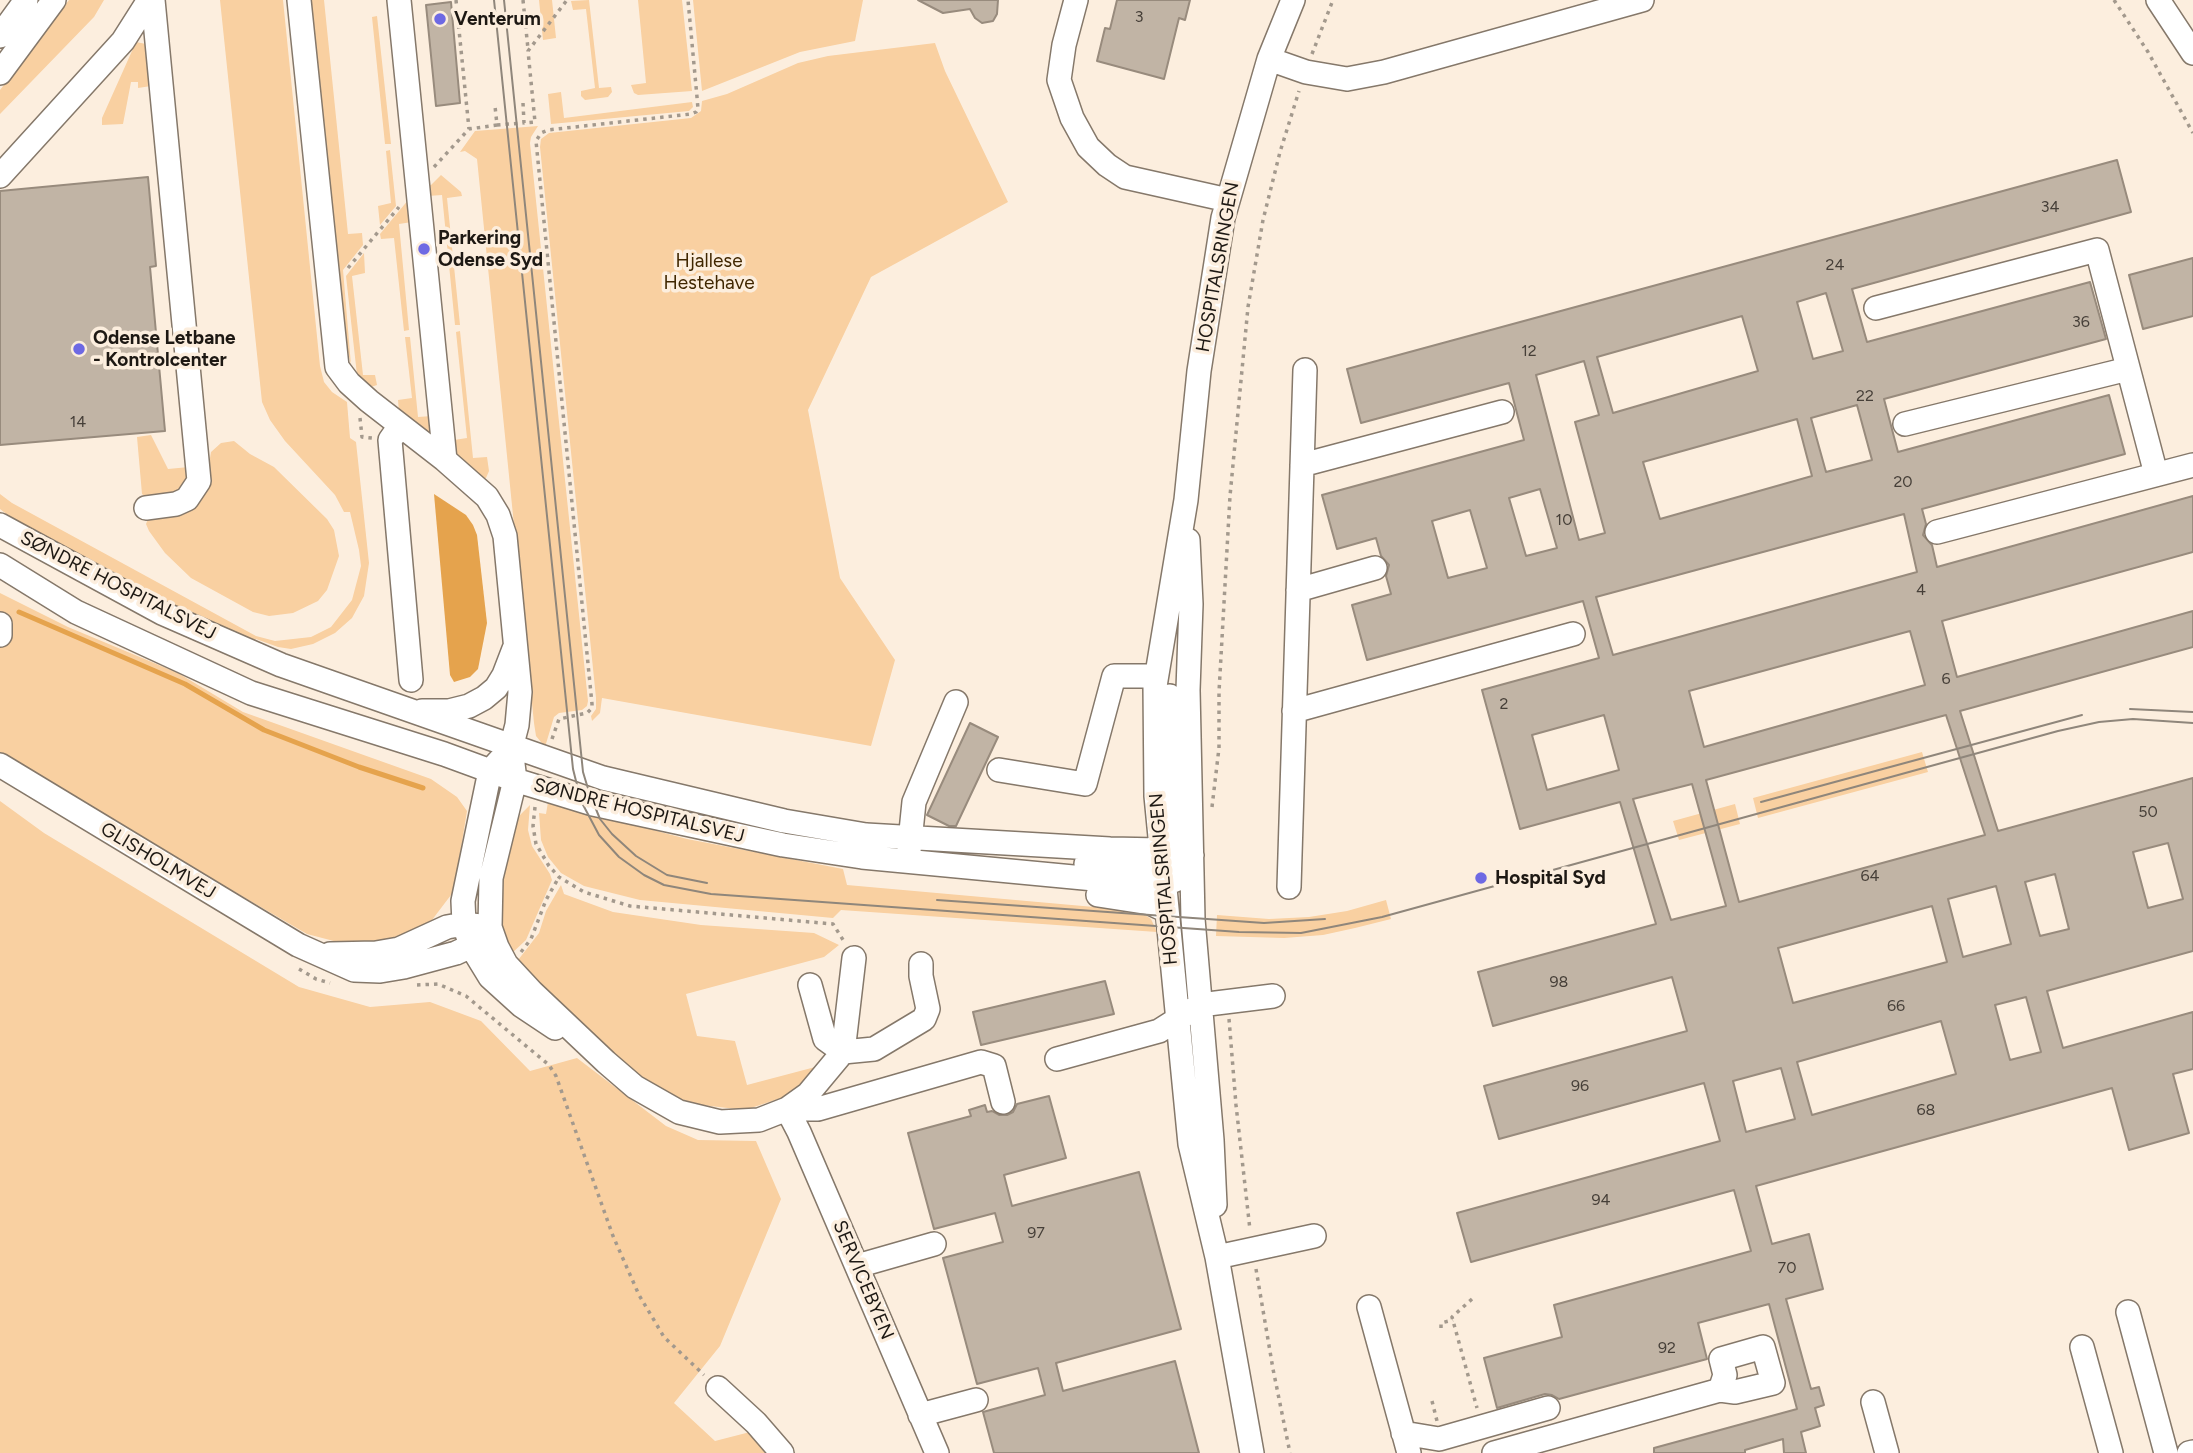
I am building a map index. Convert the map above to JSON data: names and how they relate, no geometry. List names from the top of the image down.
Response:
{
  "streets": {
    "street": [
      "HOSPITALSRINGEN",
      "SØNDRE HOSPITALSVEJ",
      "GLISHOLMVEJ",
      "SERVICEBYEN"
    ]
  },
  "crossings": [
    ["HOSPITALSRINGEN", "SØNDRE HOSPITALSVEJ"]
  ],
  "parks": ["Hjallese Hestehave"],
  "places": [
    "Venterum",
    "Parkering Odense Syd",
    "Odense Letbane - Kontrolcenter",
    "Hospital Syd"
  ],
  "house_numbers": [
    "3",
    "34",
    "24",
    "36",
    "12",
    "22",
    "14",
    "20",
    "10",
    "4",
    "6",
    "2",
    "50",
    "64",
    "98",
    "66",
    "96",
    "68",
    "94",
    "97",
    "70",
    "92"
  ]
}
